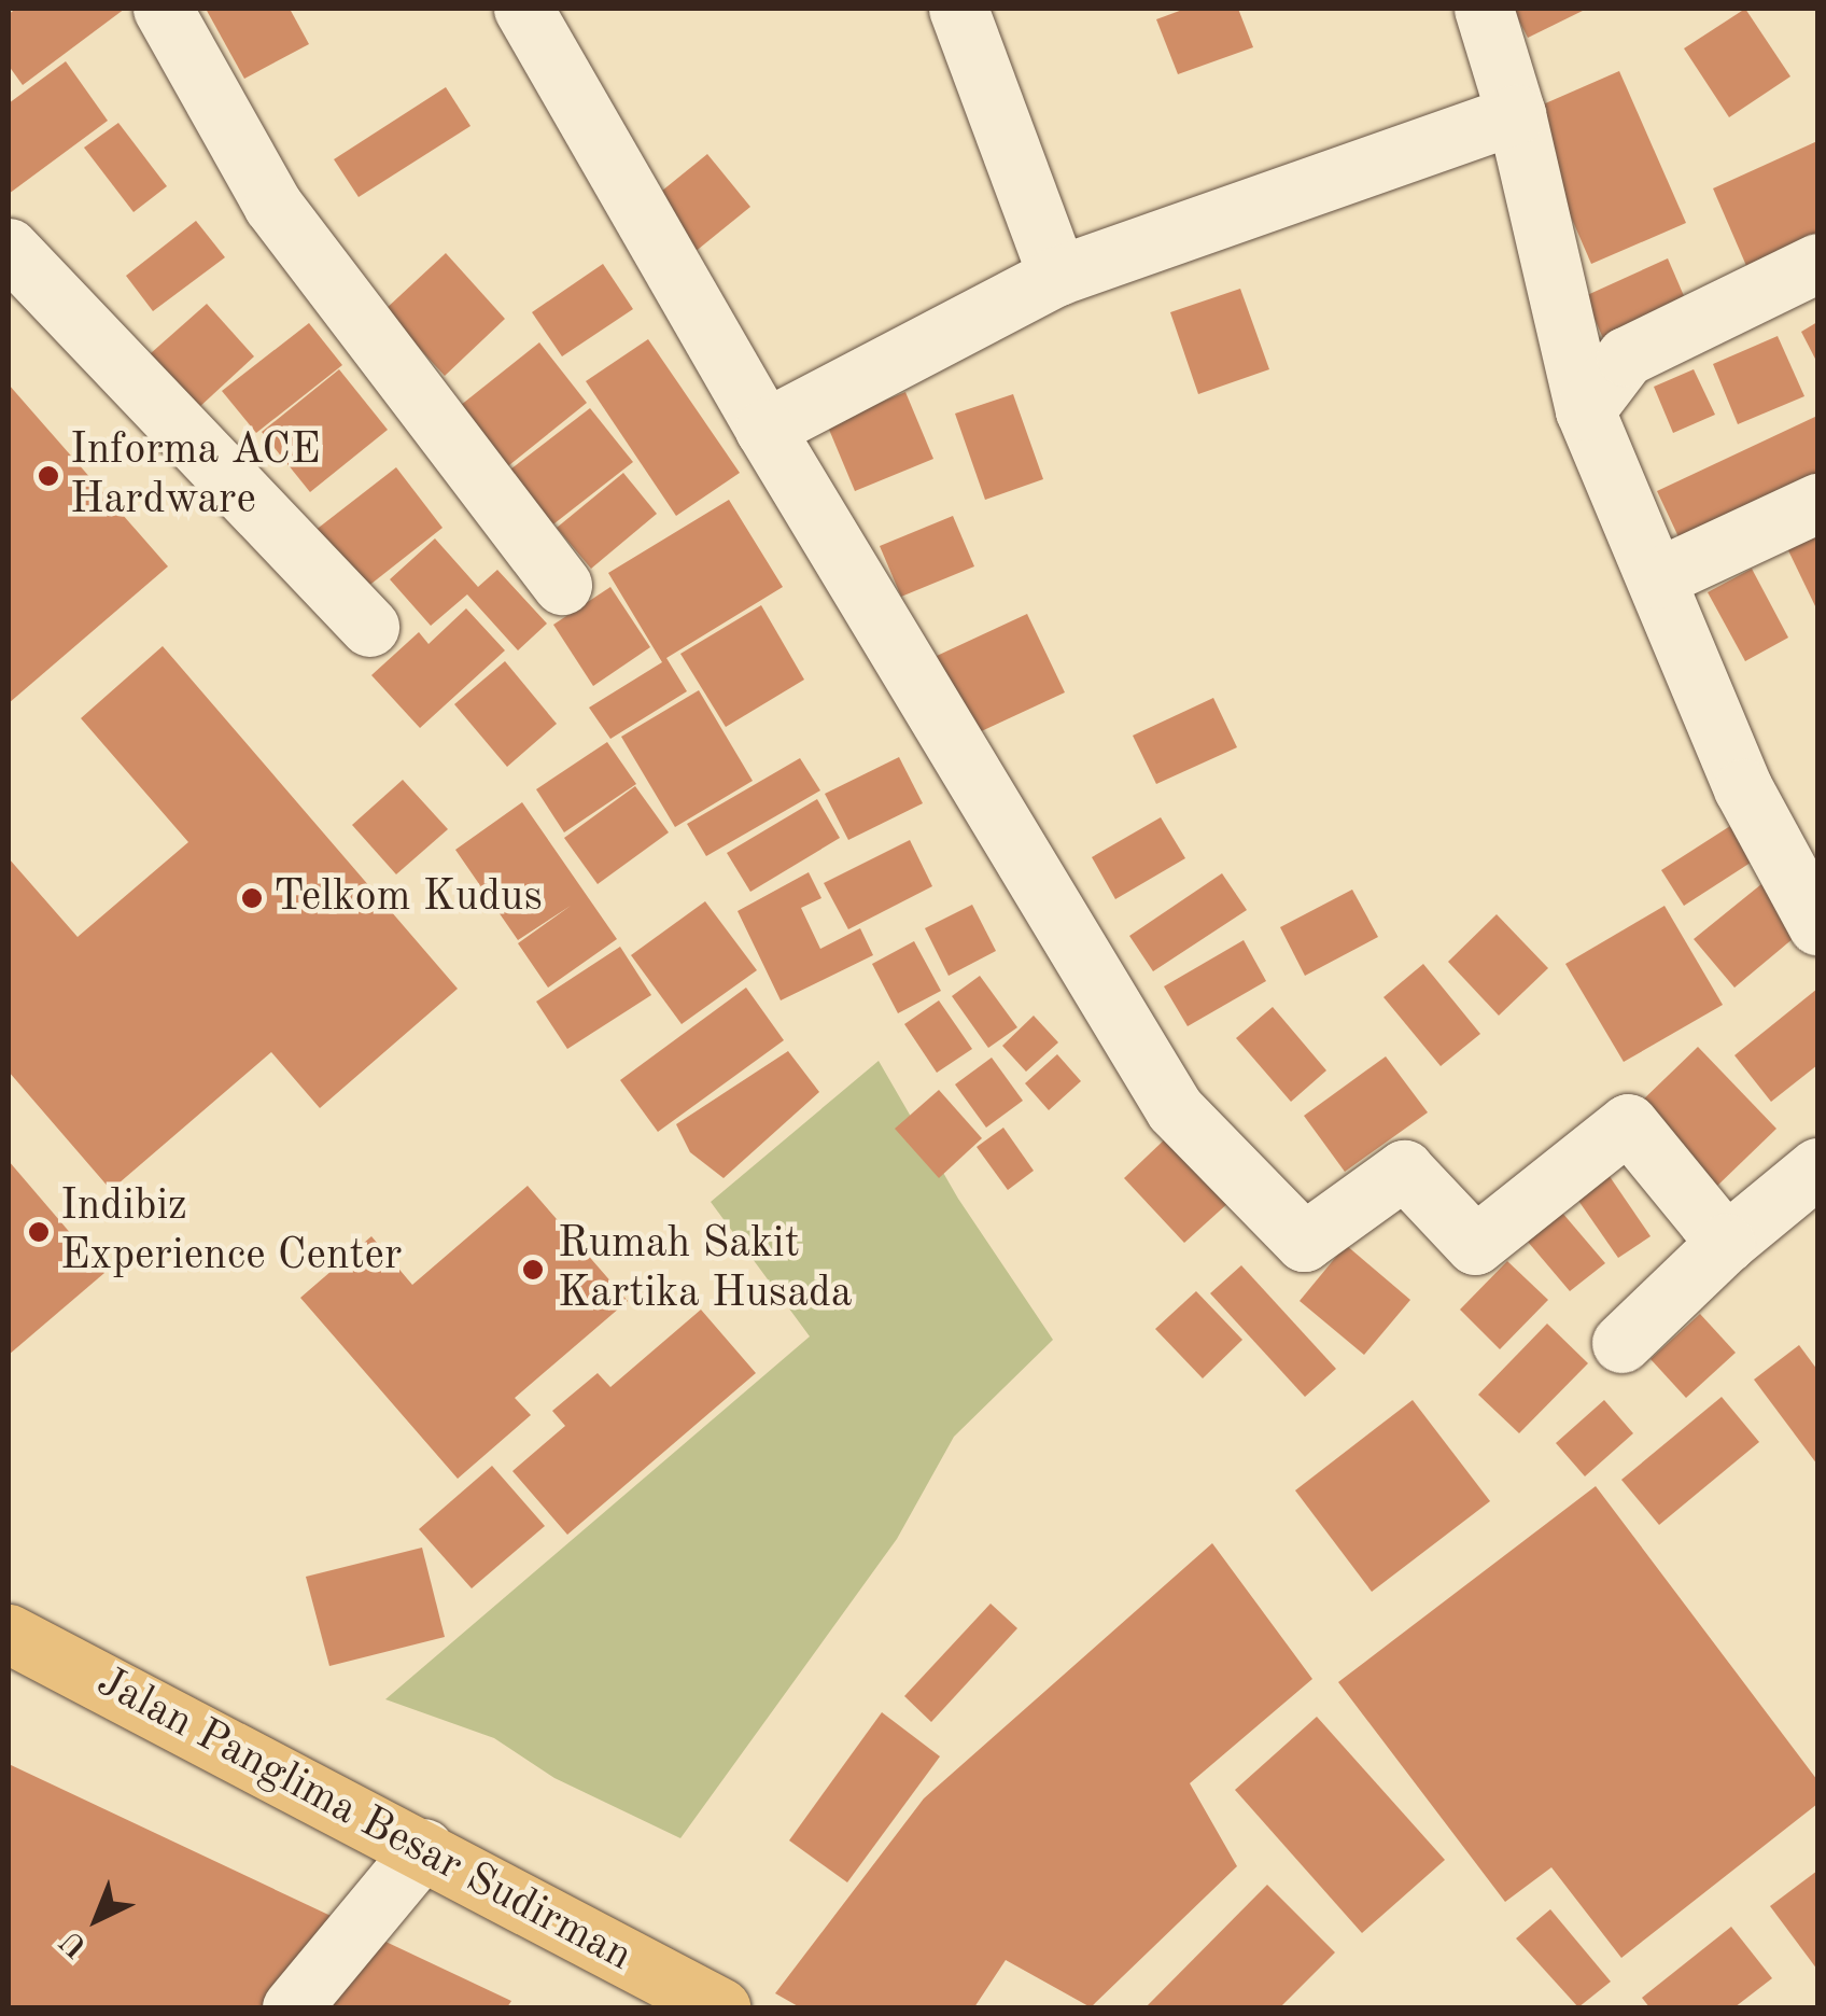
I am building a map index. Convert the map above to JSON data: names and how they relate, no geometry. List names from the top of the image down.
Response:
{
  "streets": {
    "main road": ["Jalan Panglima Besar Sudirman"]
  },
  "places": [
    "Informa ACE Hardware",
    "Telkom Kudus",
    "Indibiz Experience Center",
    "Rumah Sakit Kartika Husada"
  ],
  "north": "bottom left"
}
